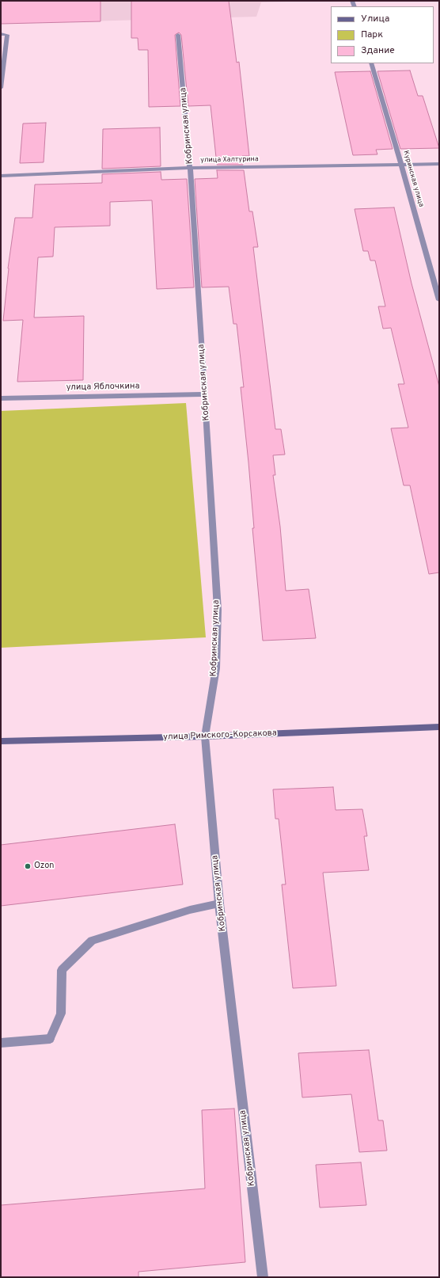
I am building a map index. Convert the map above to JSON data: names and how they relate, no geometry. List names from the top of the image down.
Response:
{
  "streets": {
    "main road": ["улица Римского-Корсакова"],
    "street": [
      "Кобринская улица",
      "улица Халтурина",
      "Куринская улица",
      "улица Яблочкина"
    ]
  },
  "crossings": [
    ["Кобринская улица", "улица Халтурина"],
    ["Кобринская улица", "улица Яблочкина"],
    ["Кобринская улица", "улица Римского-Корсакова"],
    ["улица Халтурина", "Куринская улица"]
  ],
  "places": ["Ozon"],
  "legend": ["Улица", "Парк", "Здание"]
}
